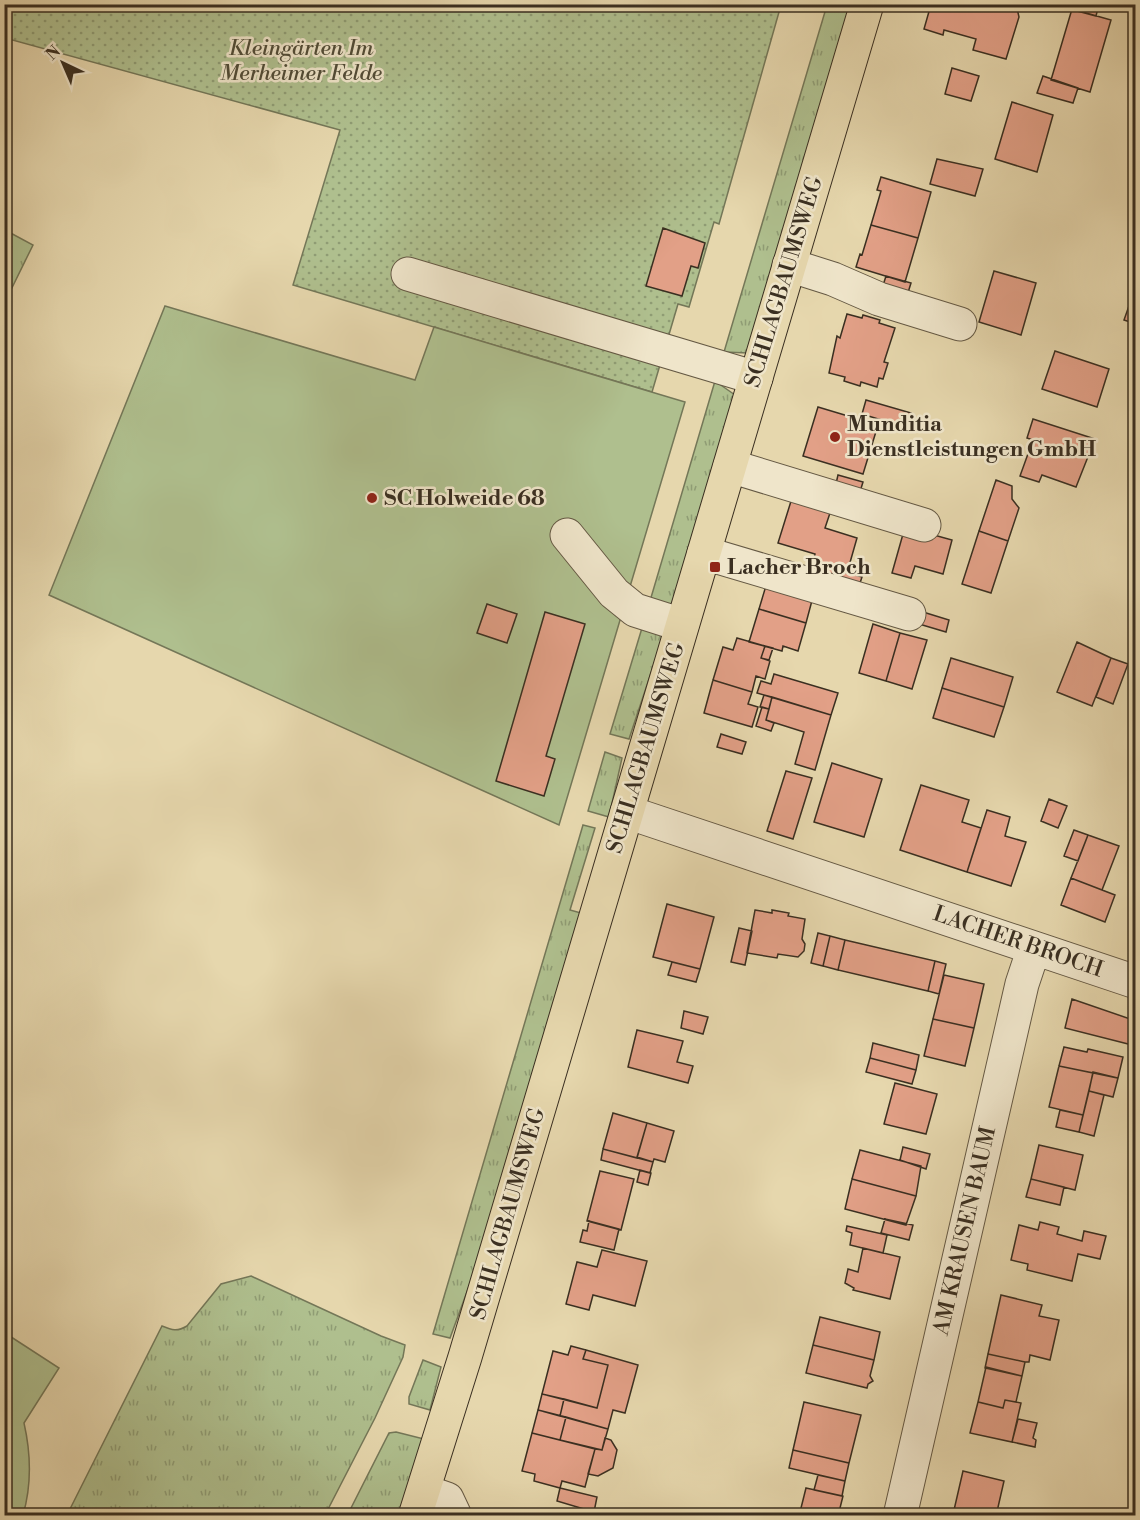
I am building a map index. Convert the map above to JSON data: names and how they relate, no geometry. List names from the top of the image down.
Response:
{
  "streets": {
    "main road": ["SCHLAGBAUMSWEG"],
    "street": ["LACHER BROCH", "AM KRAUSEN BAUM"]
  },
  "crossings": [
    ["SCHLAGBAUMSWEG", "LACHER BROCH"],
    ["LACHER BROCH", "AM KRAUSEN BAUM"]
  ],
  "parks": ["Kleingärten Im Merheimer Felde"],
  "places": {
    "other": ["Munditia Dienstleistungen GmbH", "SC Holweide 68"],
    "transit": ["Lacher Broch"]
  },
  "north": "top left"
}
